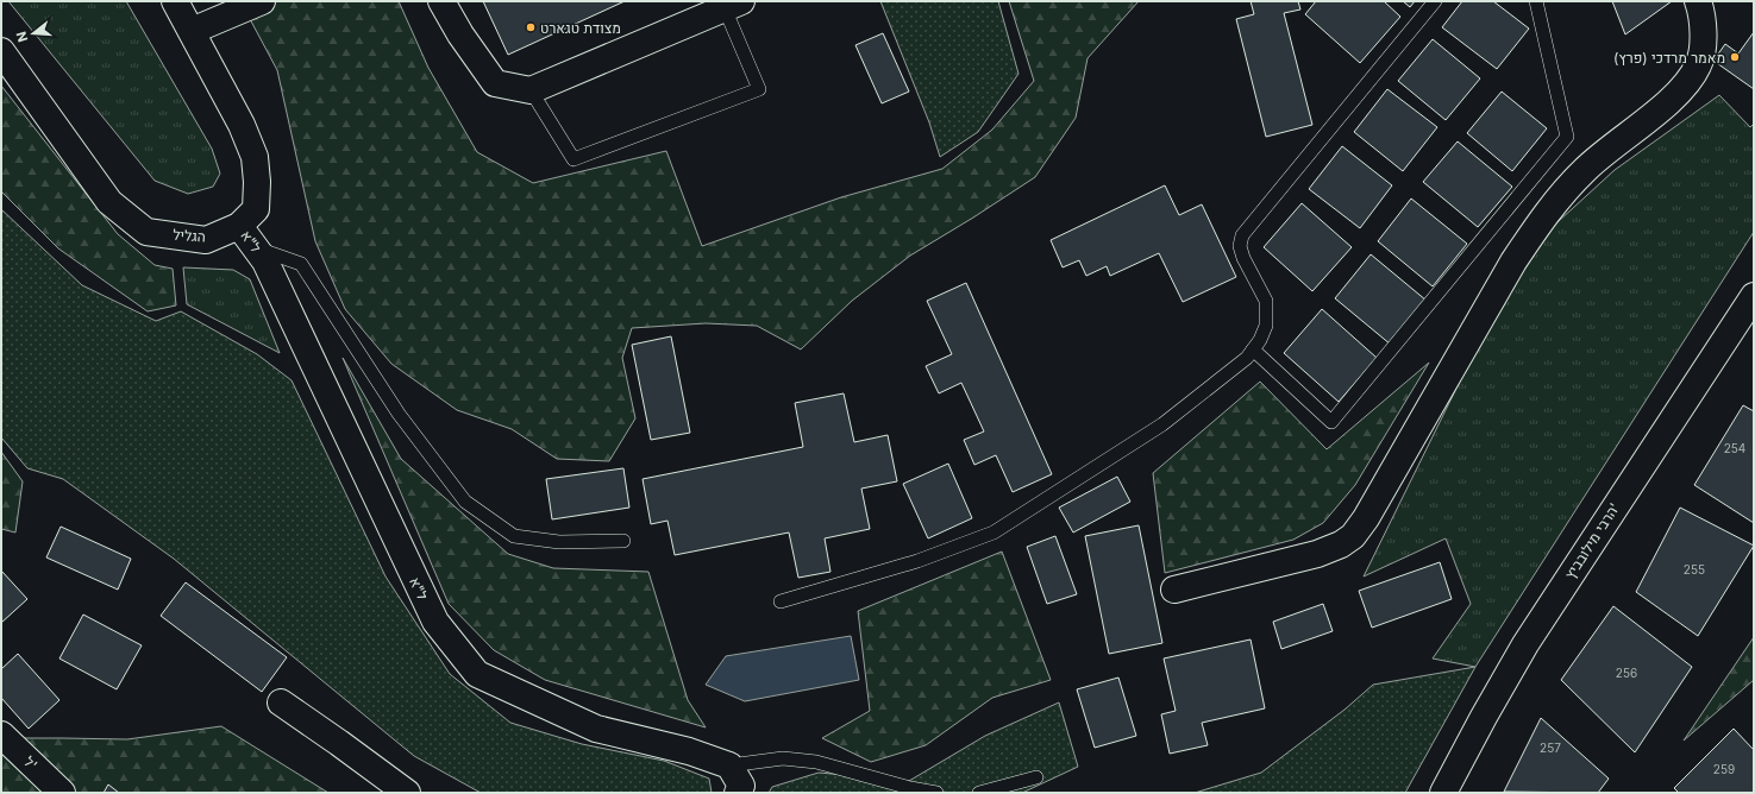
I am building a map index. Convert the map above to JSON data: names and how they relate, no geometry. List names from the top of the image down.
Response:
{
  "streets": {
    "street": [
      "הגליל",
      "ל\"א",
      "הרבי מילובביץ'",
      "ל'"
    ]
  },
  "crossings": [
    ["הגליל", "ל\"א"]
  ],
  "places": ["מצודת טגארט", "מאמר מרדכי (פרץ)"],
  "house_numbers": [
    "254",
    "255",
    "256",
    "257",
    "259"
  ],
  "north": "left"
}
